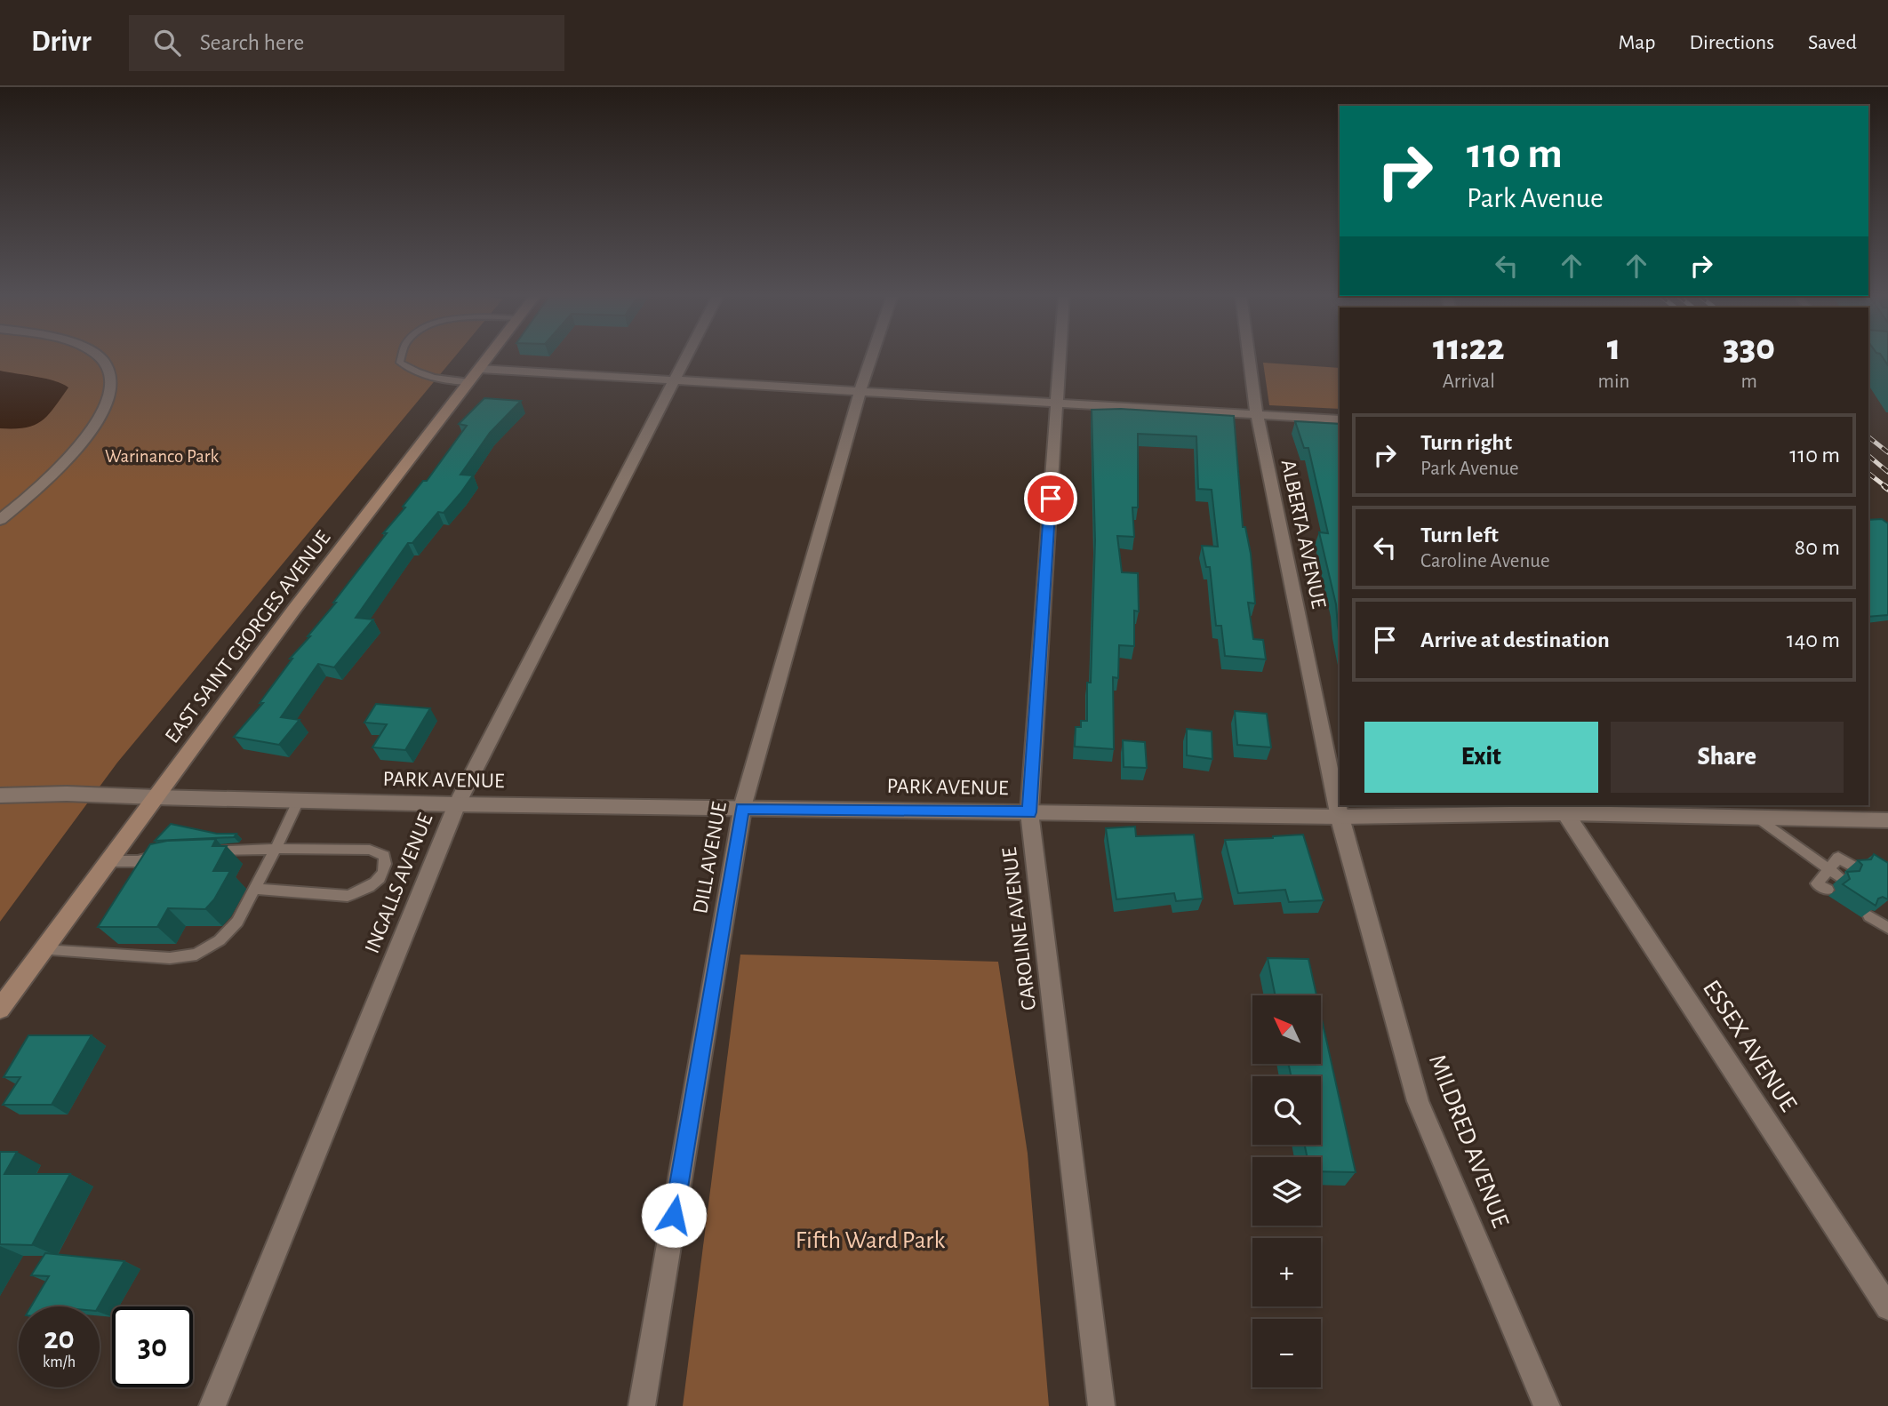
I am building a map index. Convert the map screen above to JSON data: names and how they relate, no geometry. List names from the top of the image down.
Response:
{
  "streets": {
    "main road": ["EAST SAINT GEORGES AVENUE"],
    "street": [
      "ALBERTA AVENUE",
      "PARK AVENUE",
      "DILL AVENUE",
      "INGALLS AVENUE",
      "CAROLINE AVENUE",
      "ESSEX AVENUE",
      "MILDRED AVENUE"
    ]
  },
  "crossings": [
    ["ALBERTA AVENUE", "PARK AVENUE"],
    ["ALBERTA AVENUE", "MILDRED AVENUE"],
    ["EAST SAINT GEORGES AVENUE", "PARK AVENUE"],
    ["PARK AVENUE", "DILL AVENUE"],
    ["PARK AVENUE", "INGALLS AVENUE"],
    ["PARK AVENUE", "CAROLINE AVENUE"],
    ["PARK AVENUE", "ESSEX AVENUE"],
    ["PARK AVENUE", "MILDRED AVENUE"]
  ],
  "parks": ["Warinanco Park", "Fifth Ward Park"],
  "north": "top left",
  "page": {
    "header": "Drivr",
    "search": "Search here",
    "nav": ["Map", "Directions", "Saved"],
    "turn": ["110 m", "Park Avenue"],
    "eta": [
      "11:22",
      "Arrival",
      "1",
      "min",
      "330",
      "m"
    ],
    "list": [
      {
        "name": "Turn right",
        "note": "Park Avenue",
        "value": "110 m"
      },
      {
        "name": "Turn left",
        "note": "Caroline Avenue",
        "value": "80 m"
      },
      {
        "name": "Arrive at destination",
        "value": "140 m"
      }
    ],
    "buttons": ["Exit", "Share"],
    "map_buttons": ["+", "−"],
    "speed": "20 km/h",
    "limit": "30"
  }
}
